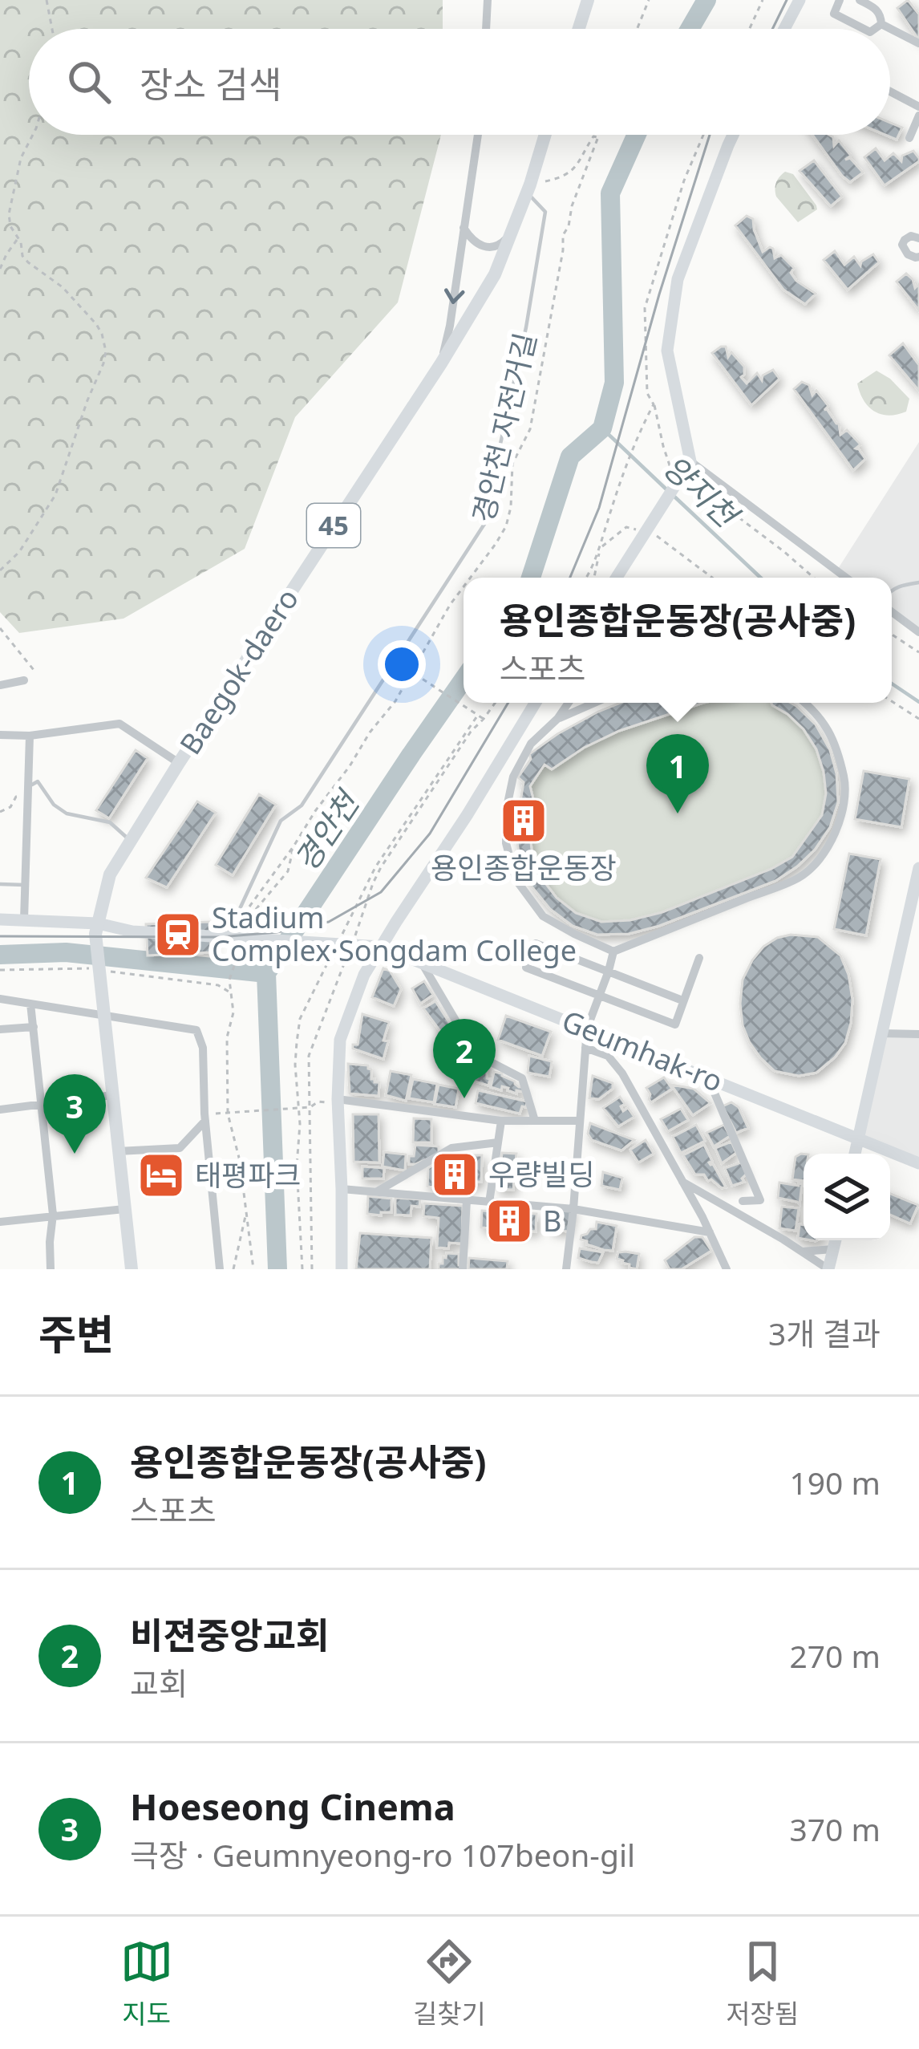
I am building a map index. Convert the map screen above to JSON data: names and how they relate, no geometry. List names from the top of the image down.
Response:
{
  "streets": {
    "main road": ["45", "Baegok-daero", "Geumhak-ro"],
    "path": ["경안천 자전거길"]
  },
  "crossings": [
    ["Baegok-daero", "Geumhak-ro"]
  ],
  "water": ["양지천", "경안천"],
  "places": {
    "building": ["용인종합운동장", "우량빌딩", "B"],
    "station": ["Stadium Complex·Songdam College"],
    "hotel": ["태평파크"]
  },
  "page": {
    "search": "장소 검색",
    "popup": ["용인종합운동장(공사중)", "스포츠"],
    "pins": ["1", "2", "3"],
    "heading": ["주변", "3개 결과"],
    "list": [
      {
        "mark": "1",
        "name": "용인종합운동장(공사중)",
        "note": "스포츠",
        "value": "190 m"
      },
      {
        "mark": "2",
        "name": "비젼중앙교회",
        "note": "교회",
        "value": "270 m"
      },
      {
        "mark": "3",
        "name": "Hoeseong Cinema",
        "note": "극장 · Geumnyeong-ro 107beon-gil",
        "value": "370 m"
      }
    ],
    "nav": ["지도", "길찾기", "저장됨"]
  }
}
